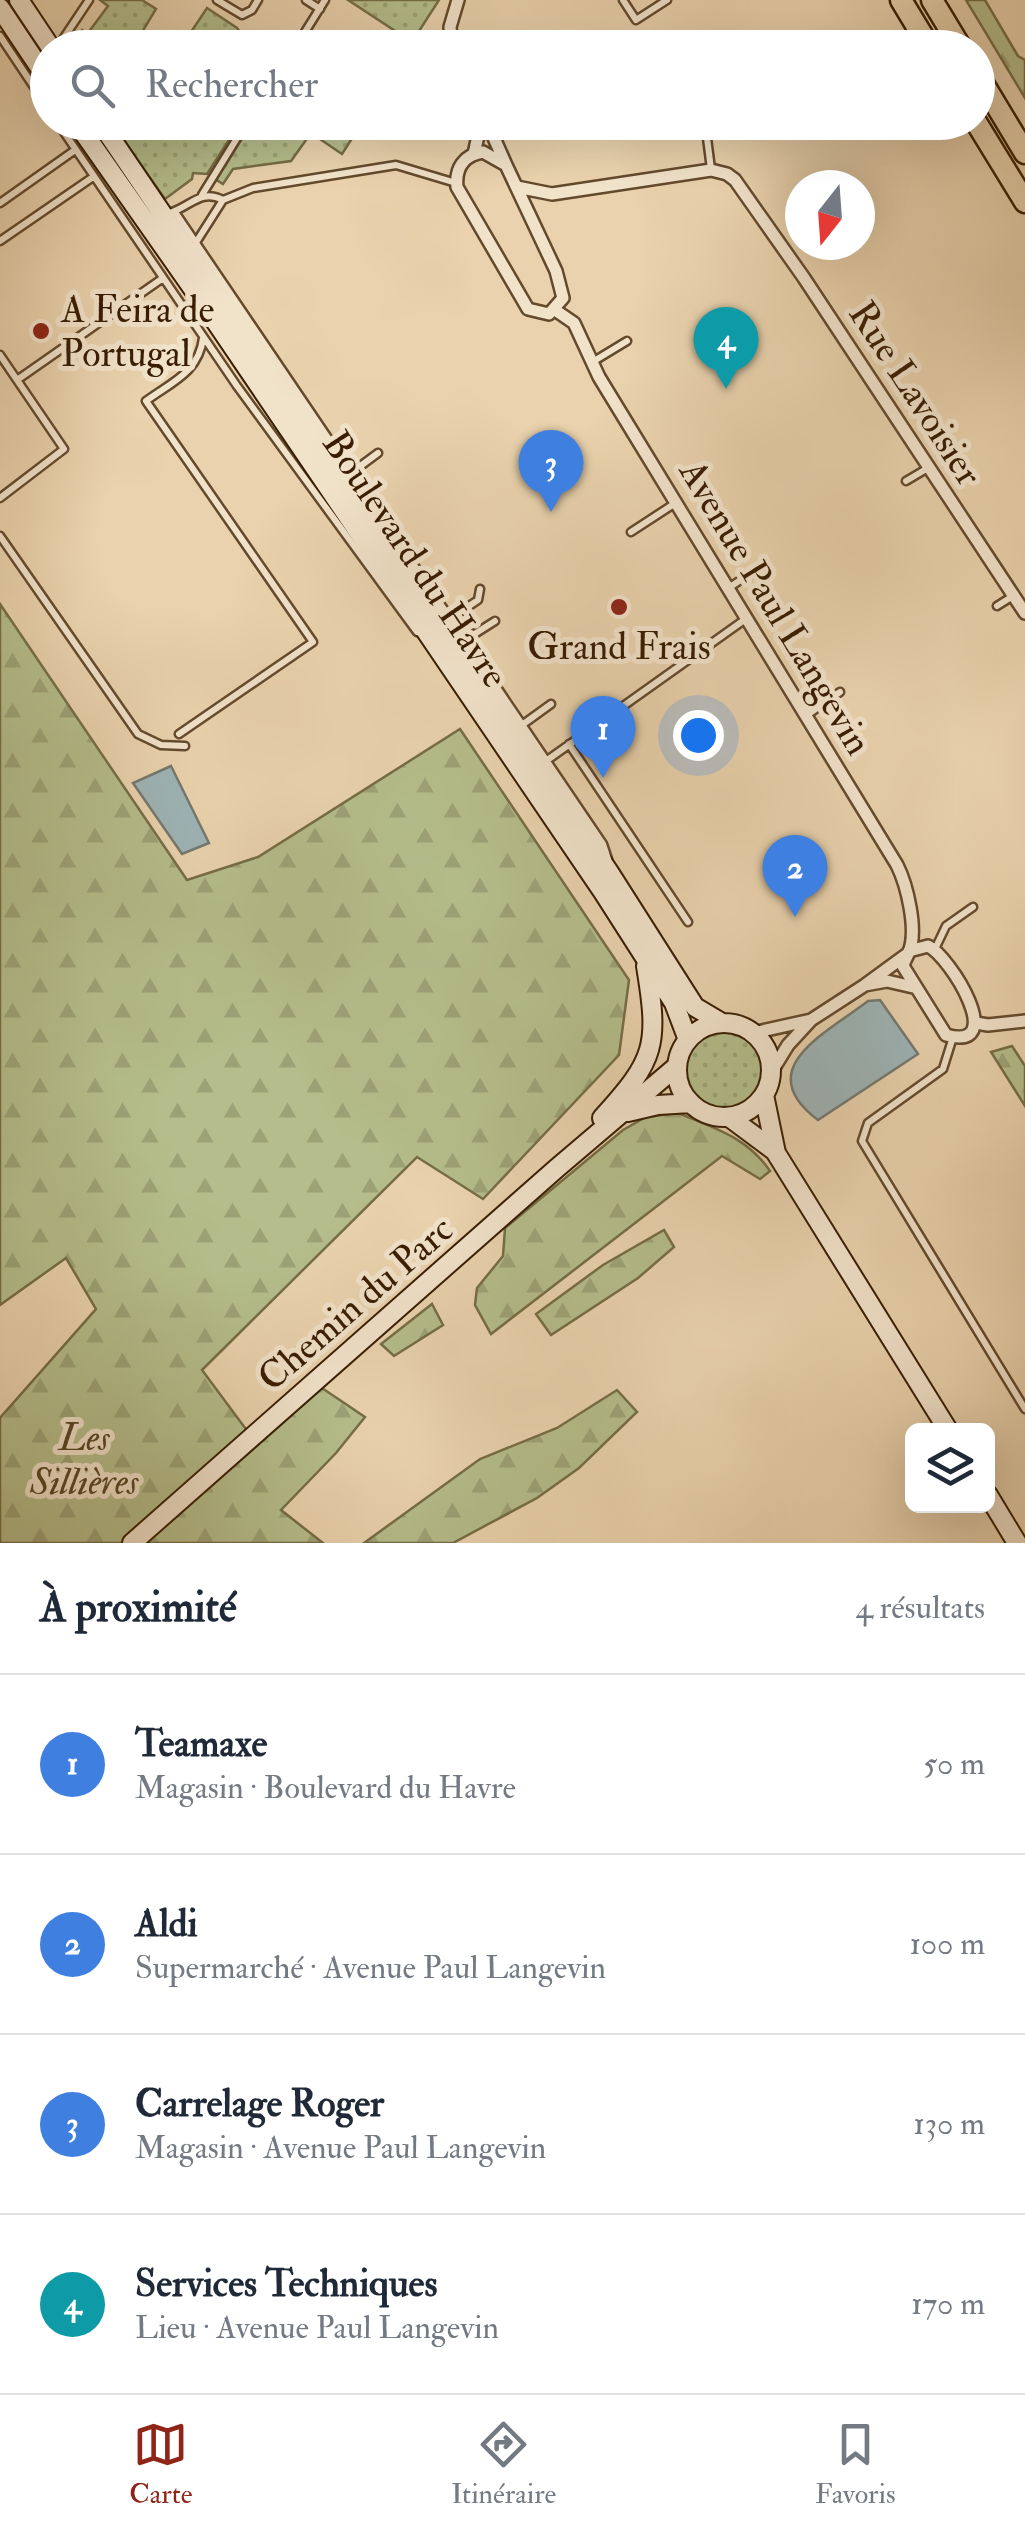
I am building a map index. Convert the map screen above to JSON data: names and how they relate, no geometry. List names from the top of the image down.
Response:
{
  "streets": {
    "main road": ["Boulevard du Havre", "Chemin du Parc"],
    "street": ["Rue Lavoisier", "Avenue Paul Langevin"]
  },
  "crossings": [
    ["Boulevard du Havre", "Chemin du Parc"]
  ],
  "parks": ["Les Sillières"],
  "places": ["A Feira de Portugal", "Grand Frais"],
  "north": "bottom",
  "page": {
    "search": "Rechercher",
    "pins": [
      "4",
      "3",
      "1",
      "2"
    ],
    "heading": ["À proximité", "4 résultats"],
    "list": [
      {
        "mark": "1",
        "name": "Teamaxe",
        "note": "Magasin · Boulevard du Havre",
        "value": "50 m"
      },
      {
        "mark": "2",
        "name": "Aldi",
        "note": "Supermarché · Avenue Paul Langevin",
        "value": "100 m"
      },
      {
        "mark": "3",
        "name": "Carrelage Roger",
        "note": "Magasin · Avenue Paul Langevin",
        "value": "130 m"
      },
      {
        "mark": "4",
        "name": "Services Techniques",
        "note": "Lieu · Avenue Paul Langevin",
        "value": "170 m"
      }
    ],
    "nav": ["Carte", "Itinéraire", "Favoris"]
  }
}
